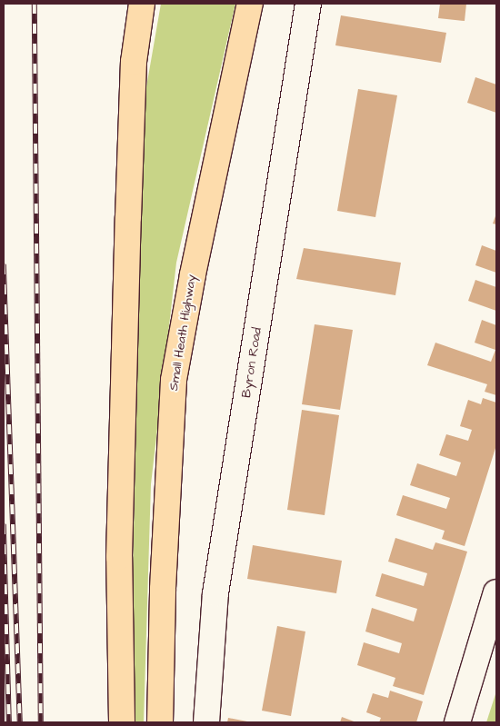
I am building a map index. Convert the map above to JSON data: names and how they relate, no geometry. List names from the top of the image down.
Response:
{
  "streets": {
    "highway": ["Small Heath Highway"],
    "street": ["Byron Road"]
  }
}
